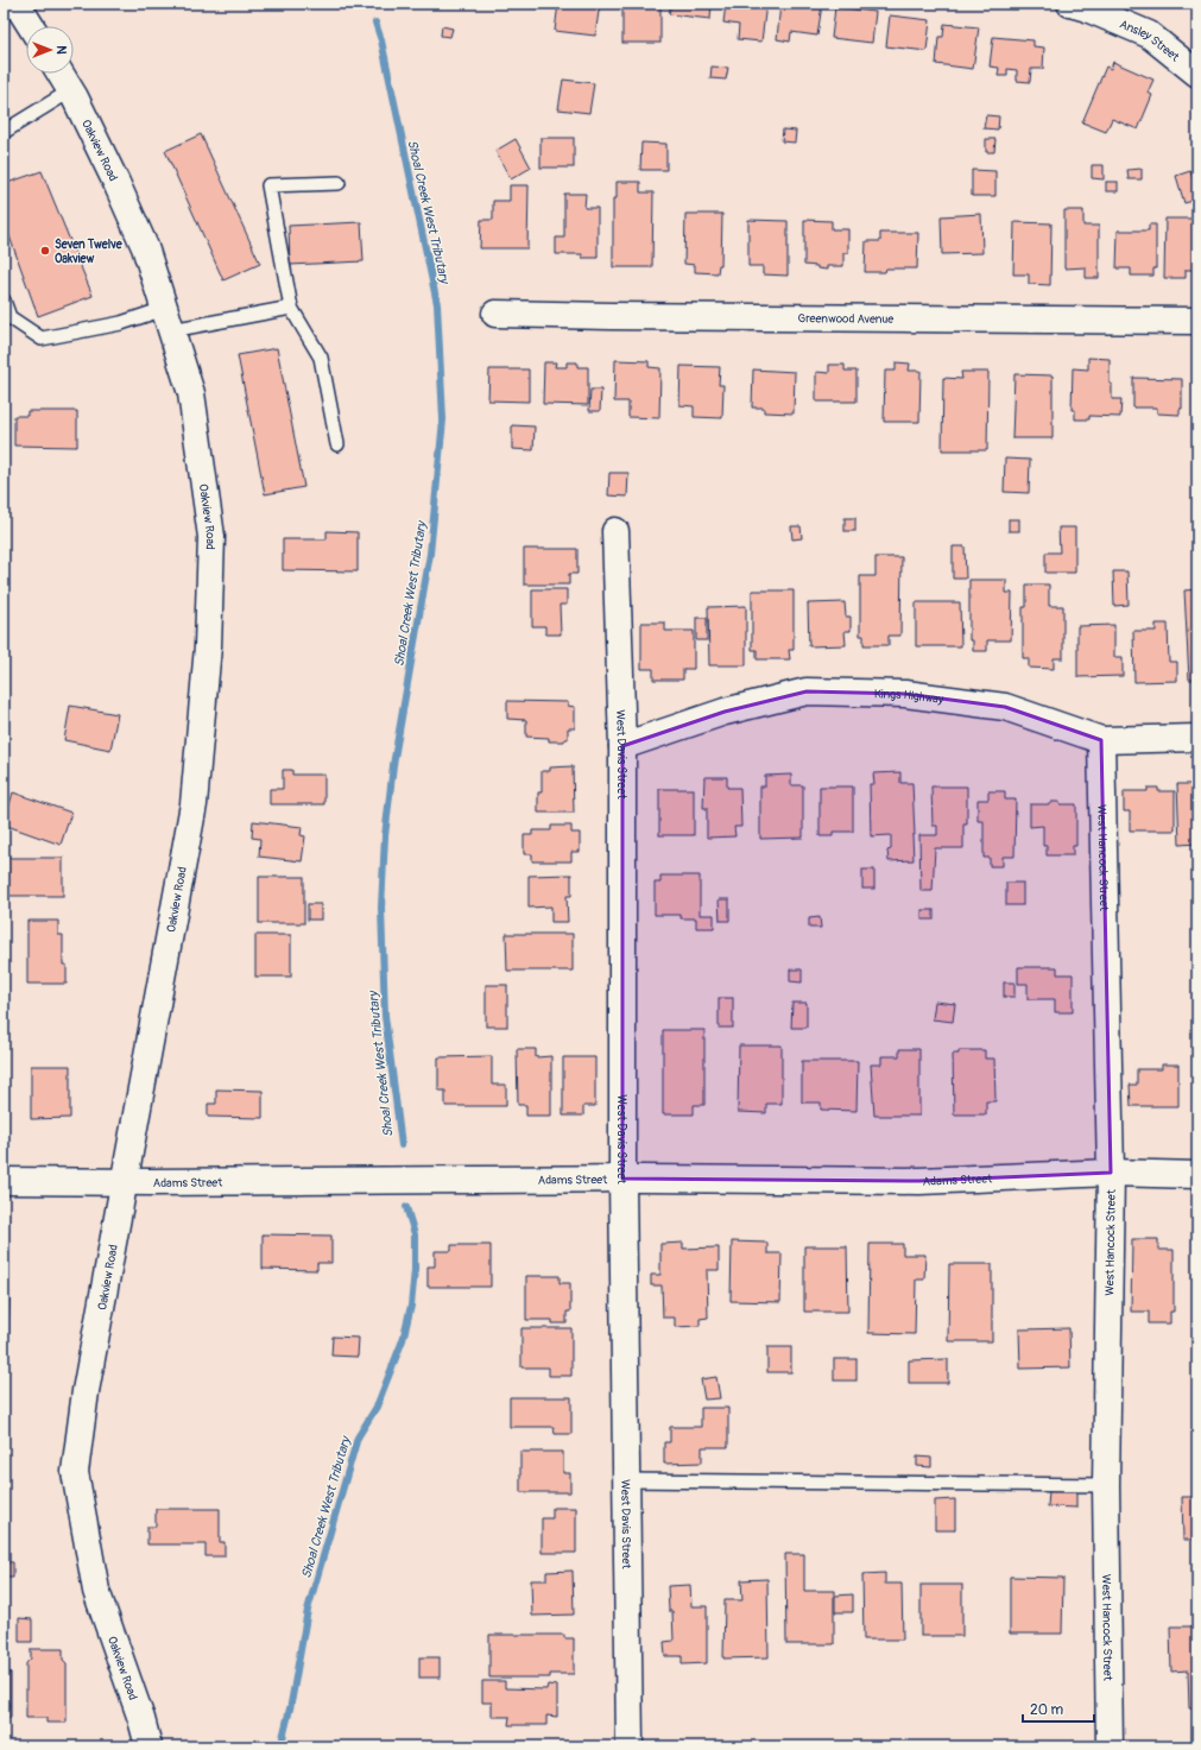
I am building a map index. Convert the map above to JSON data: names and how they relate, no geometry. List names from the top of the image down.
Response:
{
  "streets": {
    "street": [
      "Ansley Street",
      "Oakview Road",
      "Greenwood Avenue",
      "Kings Highway",
      "West Davis Street",
      "West Hancock Street",
      "Adams Street"
    ]
  },
  "crossings": [
    ["Oakview Road", "Adams Street"],
    ["Kings Highway", "West Davis Street"],
    ["Kings Highway", "West Hancock Street"],
    ["West Davis Street", "Adams Street"],
    ["West Hancock Street", "Adams Street"]
  ],
  "water": ["Shoal Creek West Tributary"],
  "places": ["Seven Twelve Oakview"],
  "scale_bar": "20 m",
  "north": "right"
}
